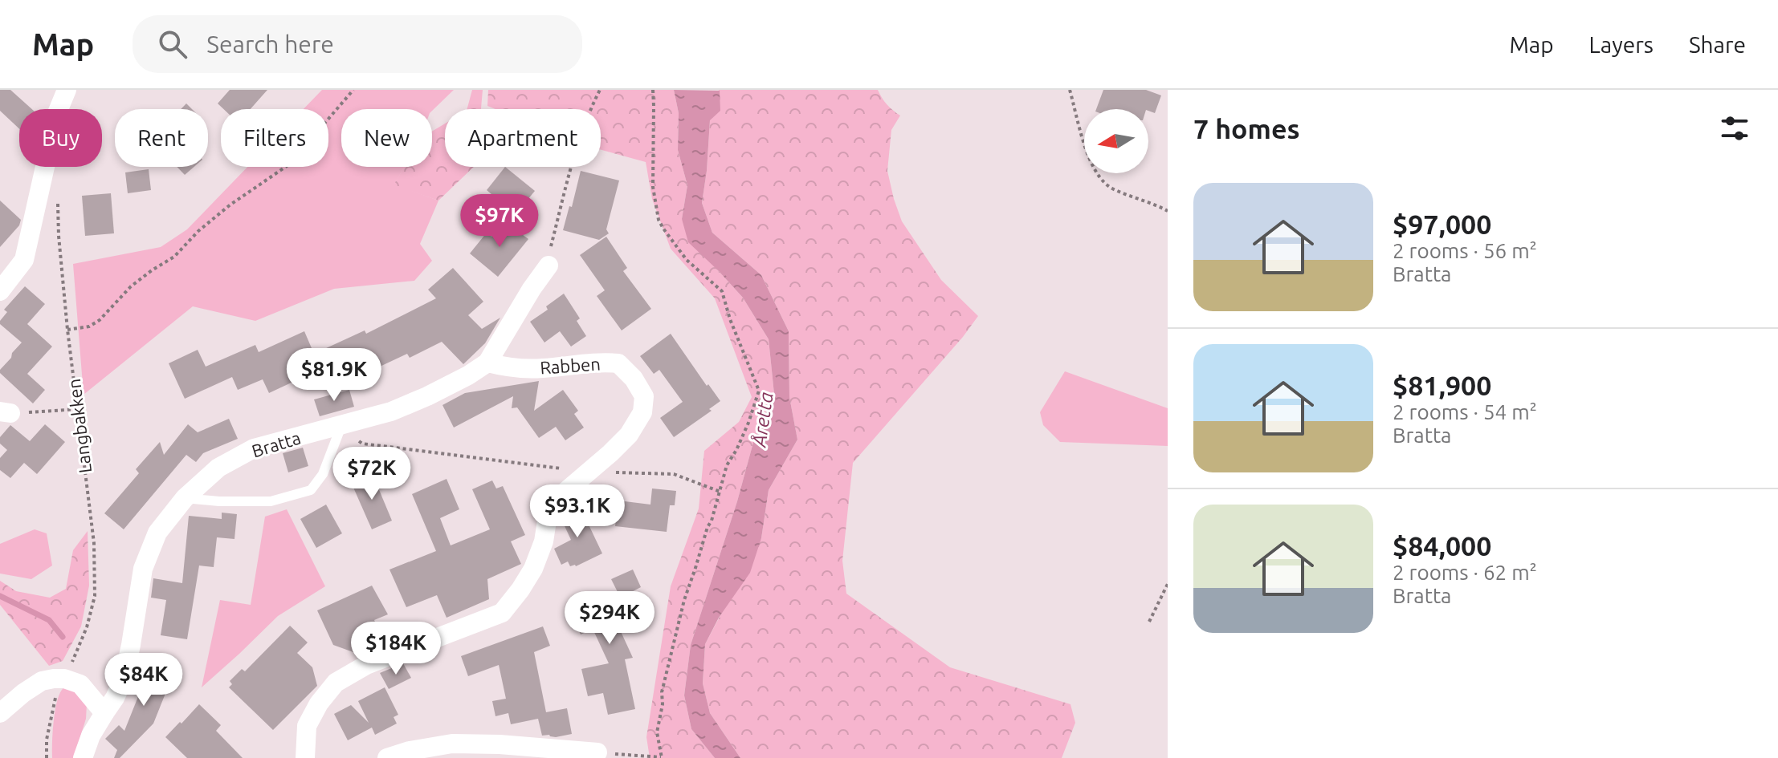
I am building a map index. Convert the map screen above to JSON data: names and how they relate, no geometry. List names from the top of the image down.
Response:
{
  "streets": {
    "street": ["Rabben", "Bratta"],
    "path": ["Langbakken"]
  },
  "crossings": [
    ["Rabben", "Bratta"]
  ],
  "water": ["Åretta"],
  "north": "left",
  "page": {
    "header": "Map",
    "search": "Search here",
    "nav": ["Map", "Layers", "Share"],
    "heading": "7 homes",
    "chip": [
      "Buy",
      "Rent",
      "Filters",
      "New",
      "Apartment"
    ],
    "list": [
      {
        "name": "$97,000",
        "note": "2 rooms · 56 m² · Bratta"
      },
      {
        "name": "$81,900",
        "note": "2 rooms · 54 m² · Bratta"
      },
      {
        "name": "$84,000",
        "note": "2 rooms · 62 m² · Bratta"
      }
    ],
    "price": [
      "$97K",
      "$81.9K",
      "$72K",
      "$93.1K",
      "$294K",
      "$184K",
      "$84K"
    ]
  }
}
